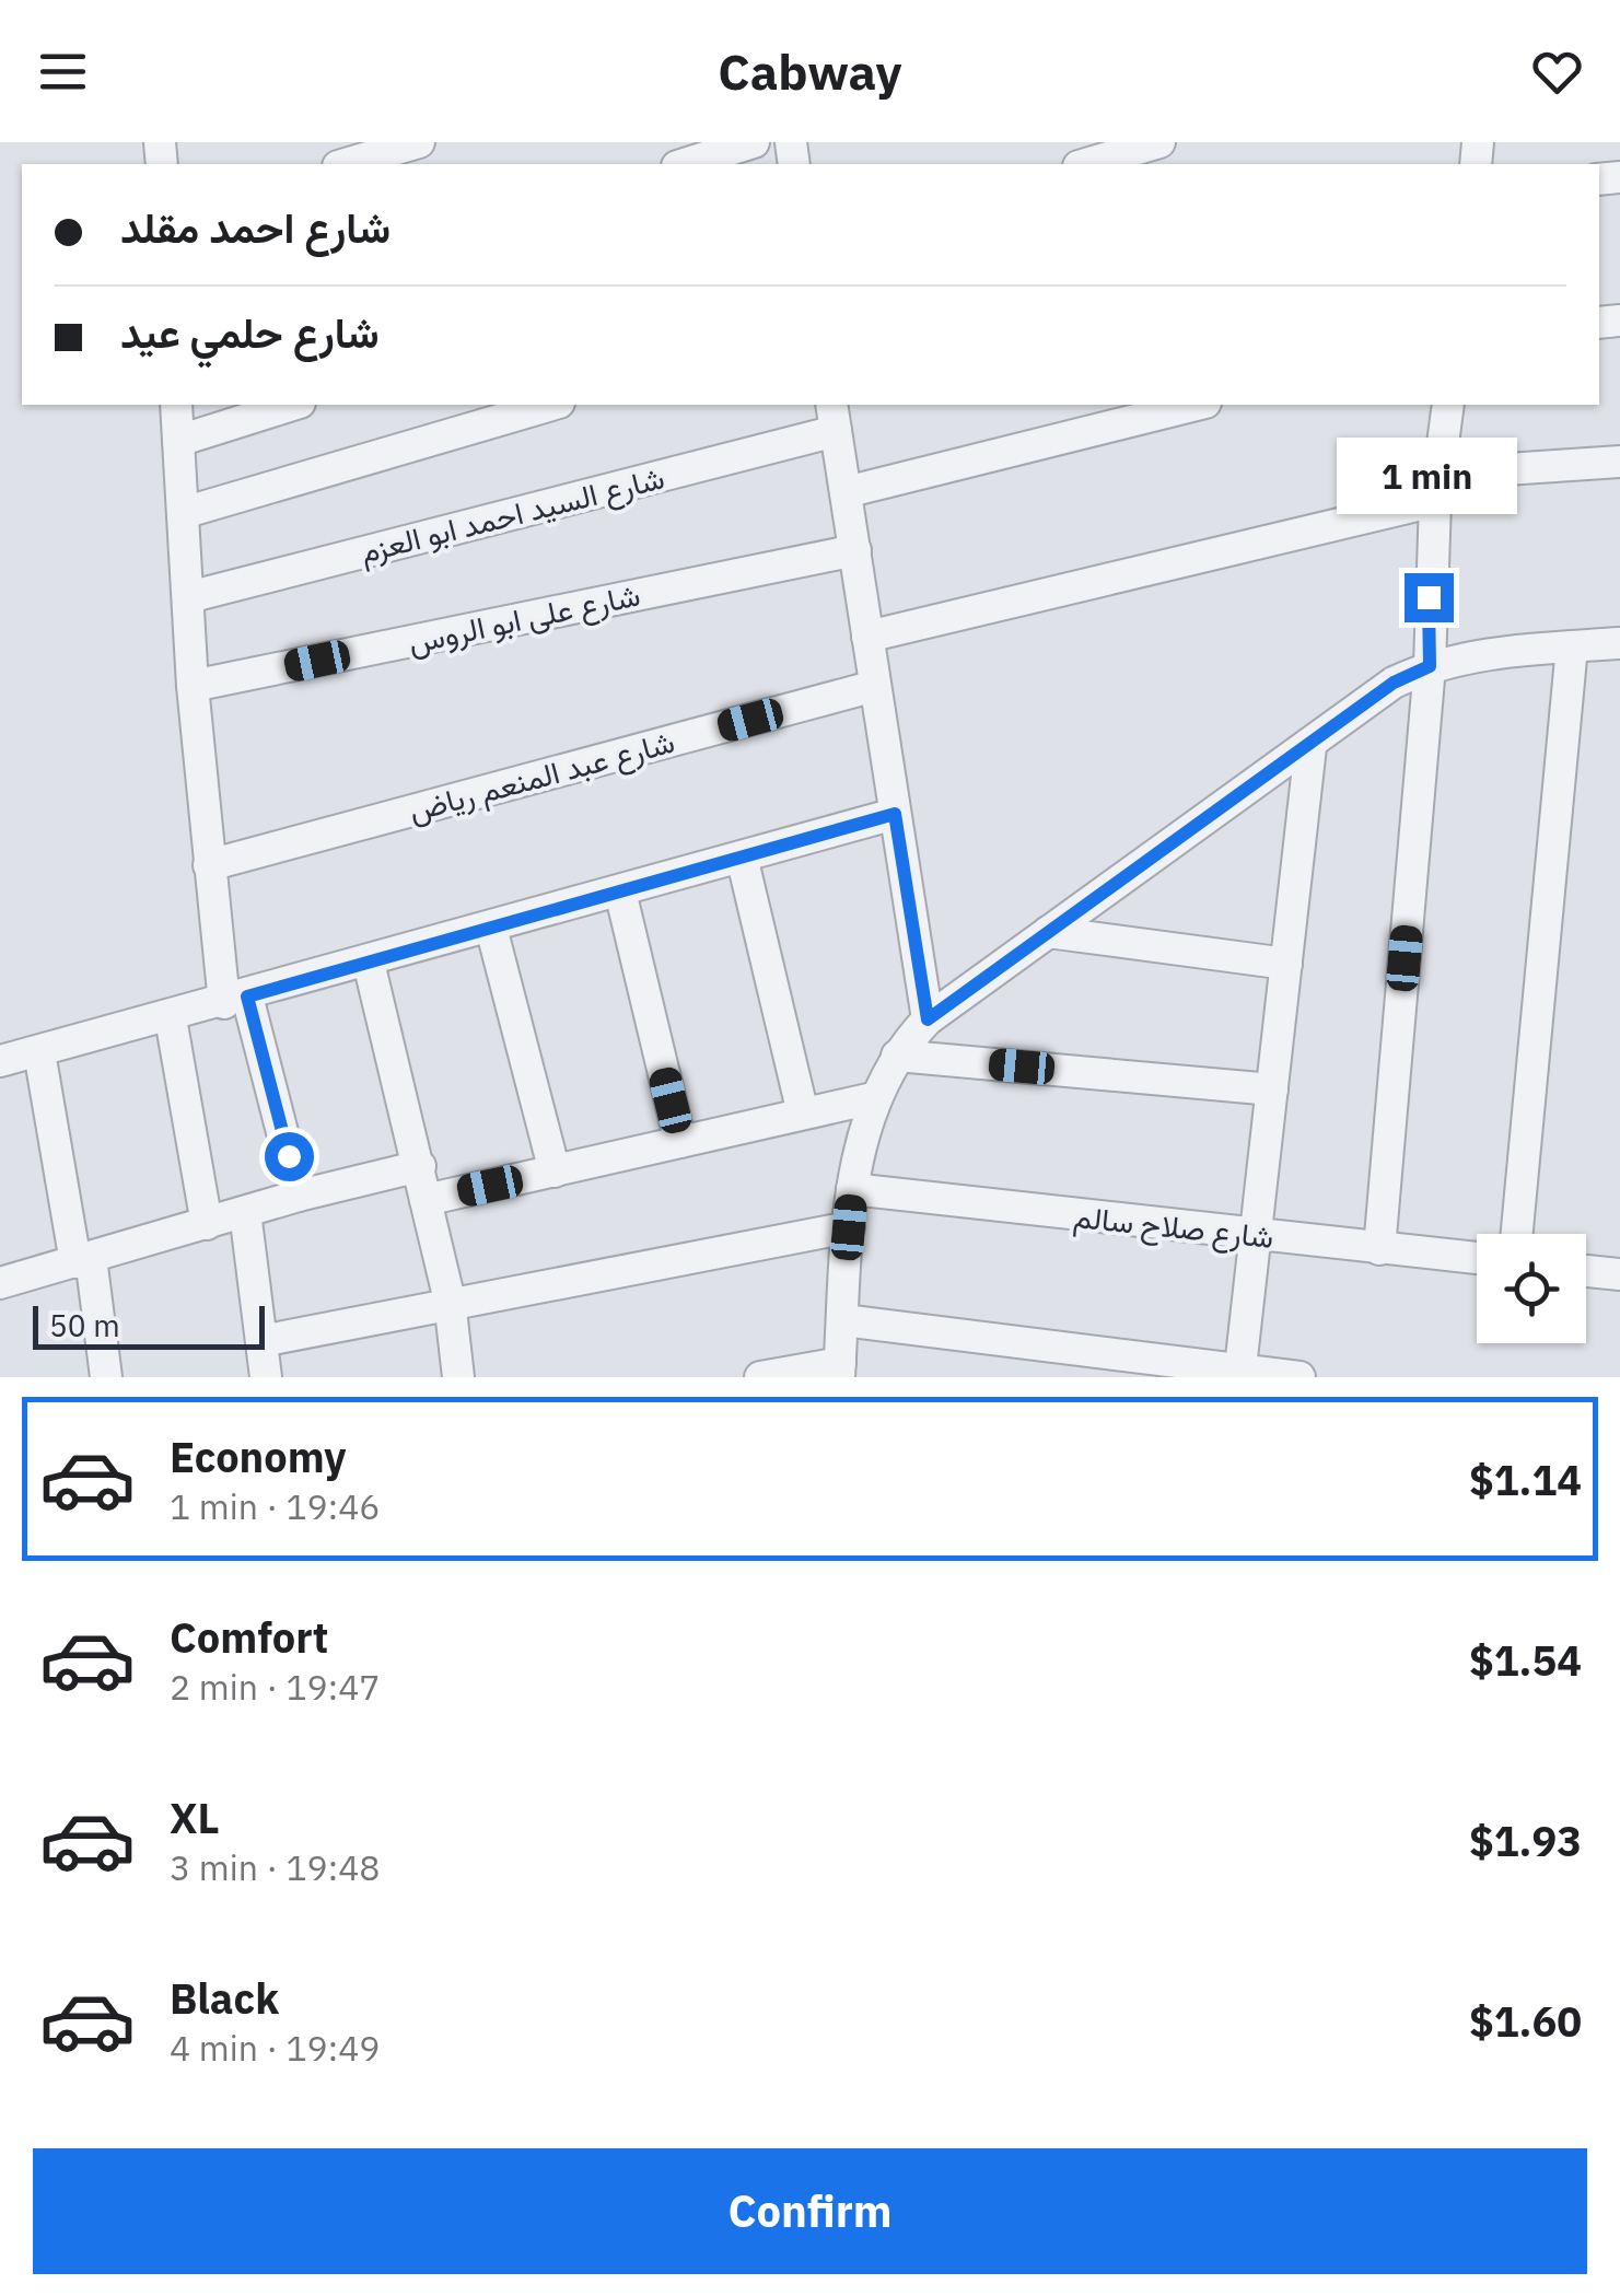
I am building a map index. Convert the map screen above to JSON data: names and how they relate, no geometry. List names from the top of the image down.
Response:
{
  "streets": {
    "street": [
      "شارع السيد احمد ابو العزم",
      "شارع على ابو الروس",
      "شارع عبد المنعم رياض",
      "شارع صلاح سالم"
    ]
  },
  "scale_bar": "50 m",
  "page": {
    "header": "Cabway",
    "banner": ["شارع احمد مقلد", "شارع حلمي عيد"],
    "bubble": "1 min",
    "scale": "50 m",
    "list": [
      {
        "name": "Economy",
        "note": "1 min · 19:46",
        "value": "$1.14"
      },
      {
        "name": "Comfort",
        "note": "2 min · 19:47",
        "value": "$1.54"
      },
      {
        "name": "XL",
        "note": "3 min · 19:48",
        "value": "$1.93"
      },
      {
        "name": "Black",
        "note": "4 min · 19:49",
        "value": "$1.60"
      }
    ],
    "buttons": "Confirm"
  }
}
